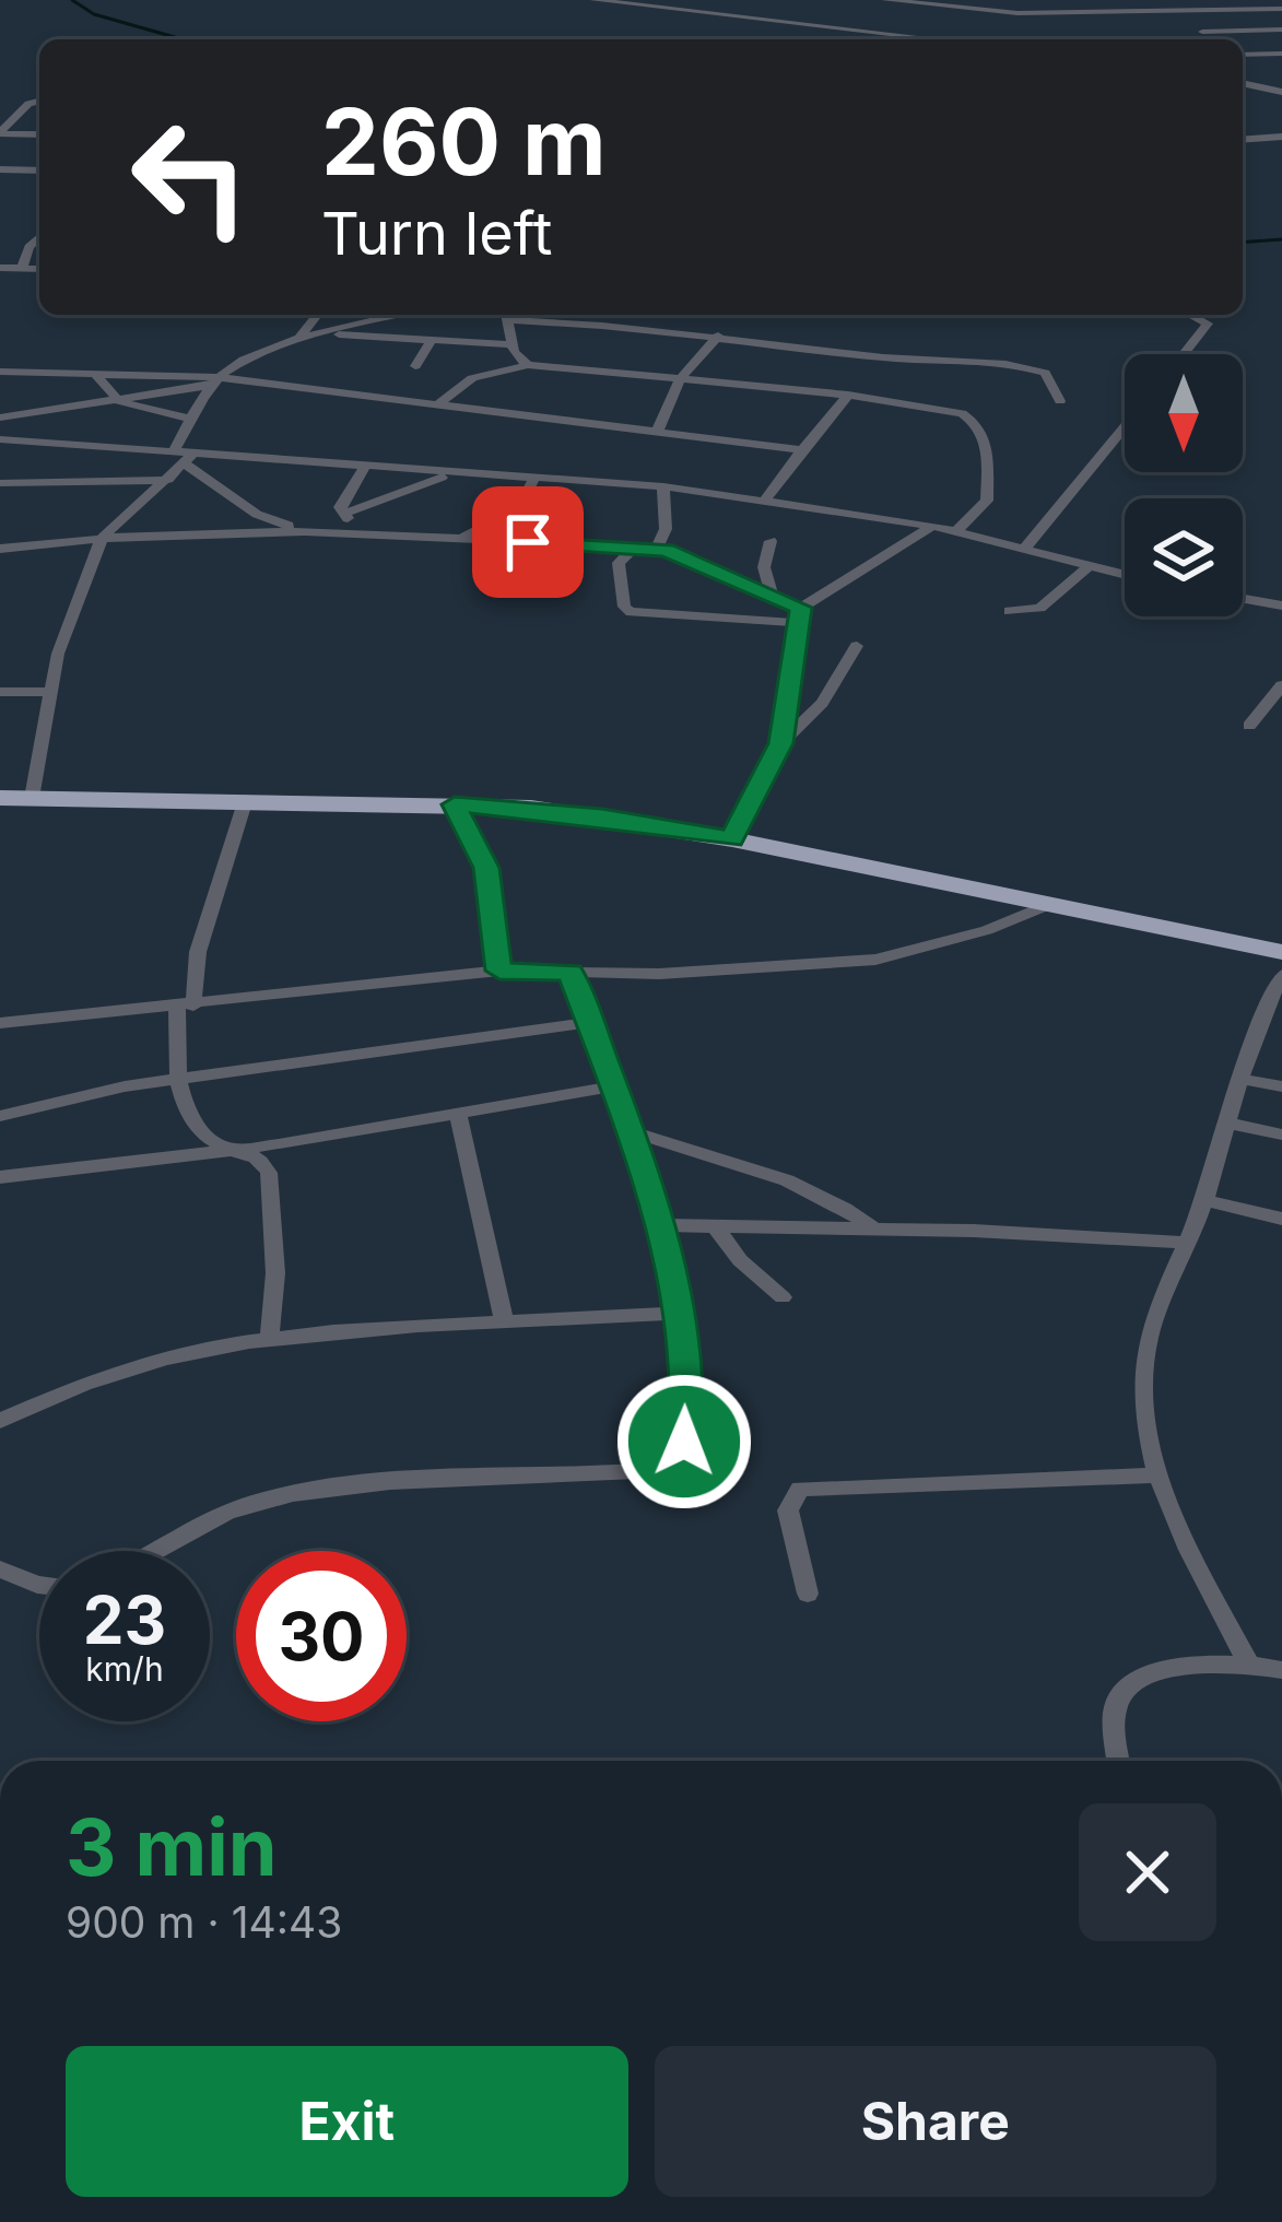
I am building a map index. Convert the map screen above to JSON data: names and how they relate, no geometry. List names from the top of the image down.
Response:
{
  "north": "bottom",
  "page": {
    "turn": ["260 m", "Turn left"],
    "speed": "23 km/h",
    "limit": "30",
    "heading": ["3 min", "900 m · 14:43"],
    "buttons": ["Exit", "Share"]
  }
}
